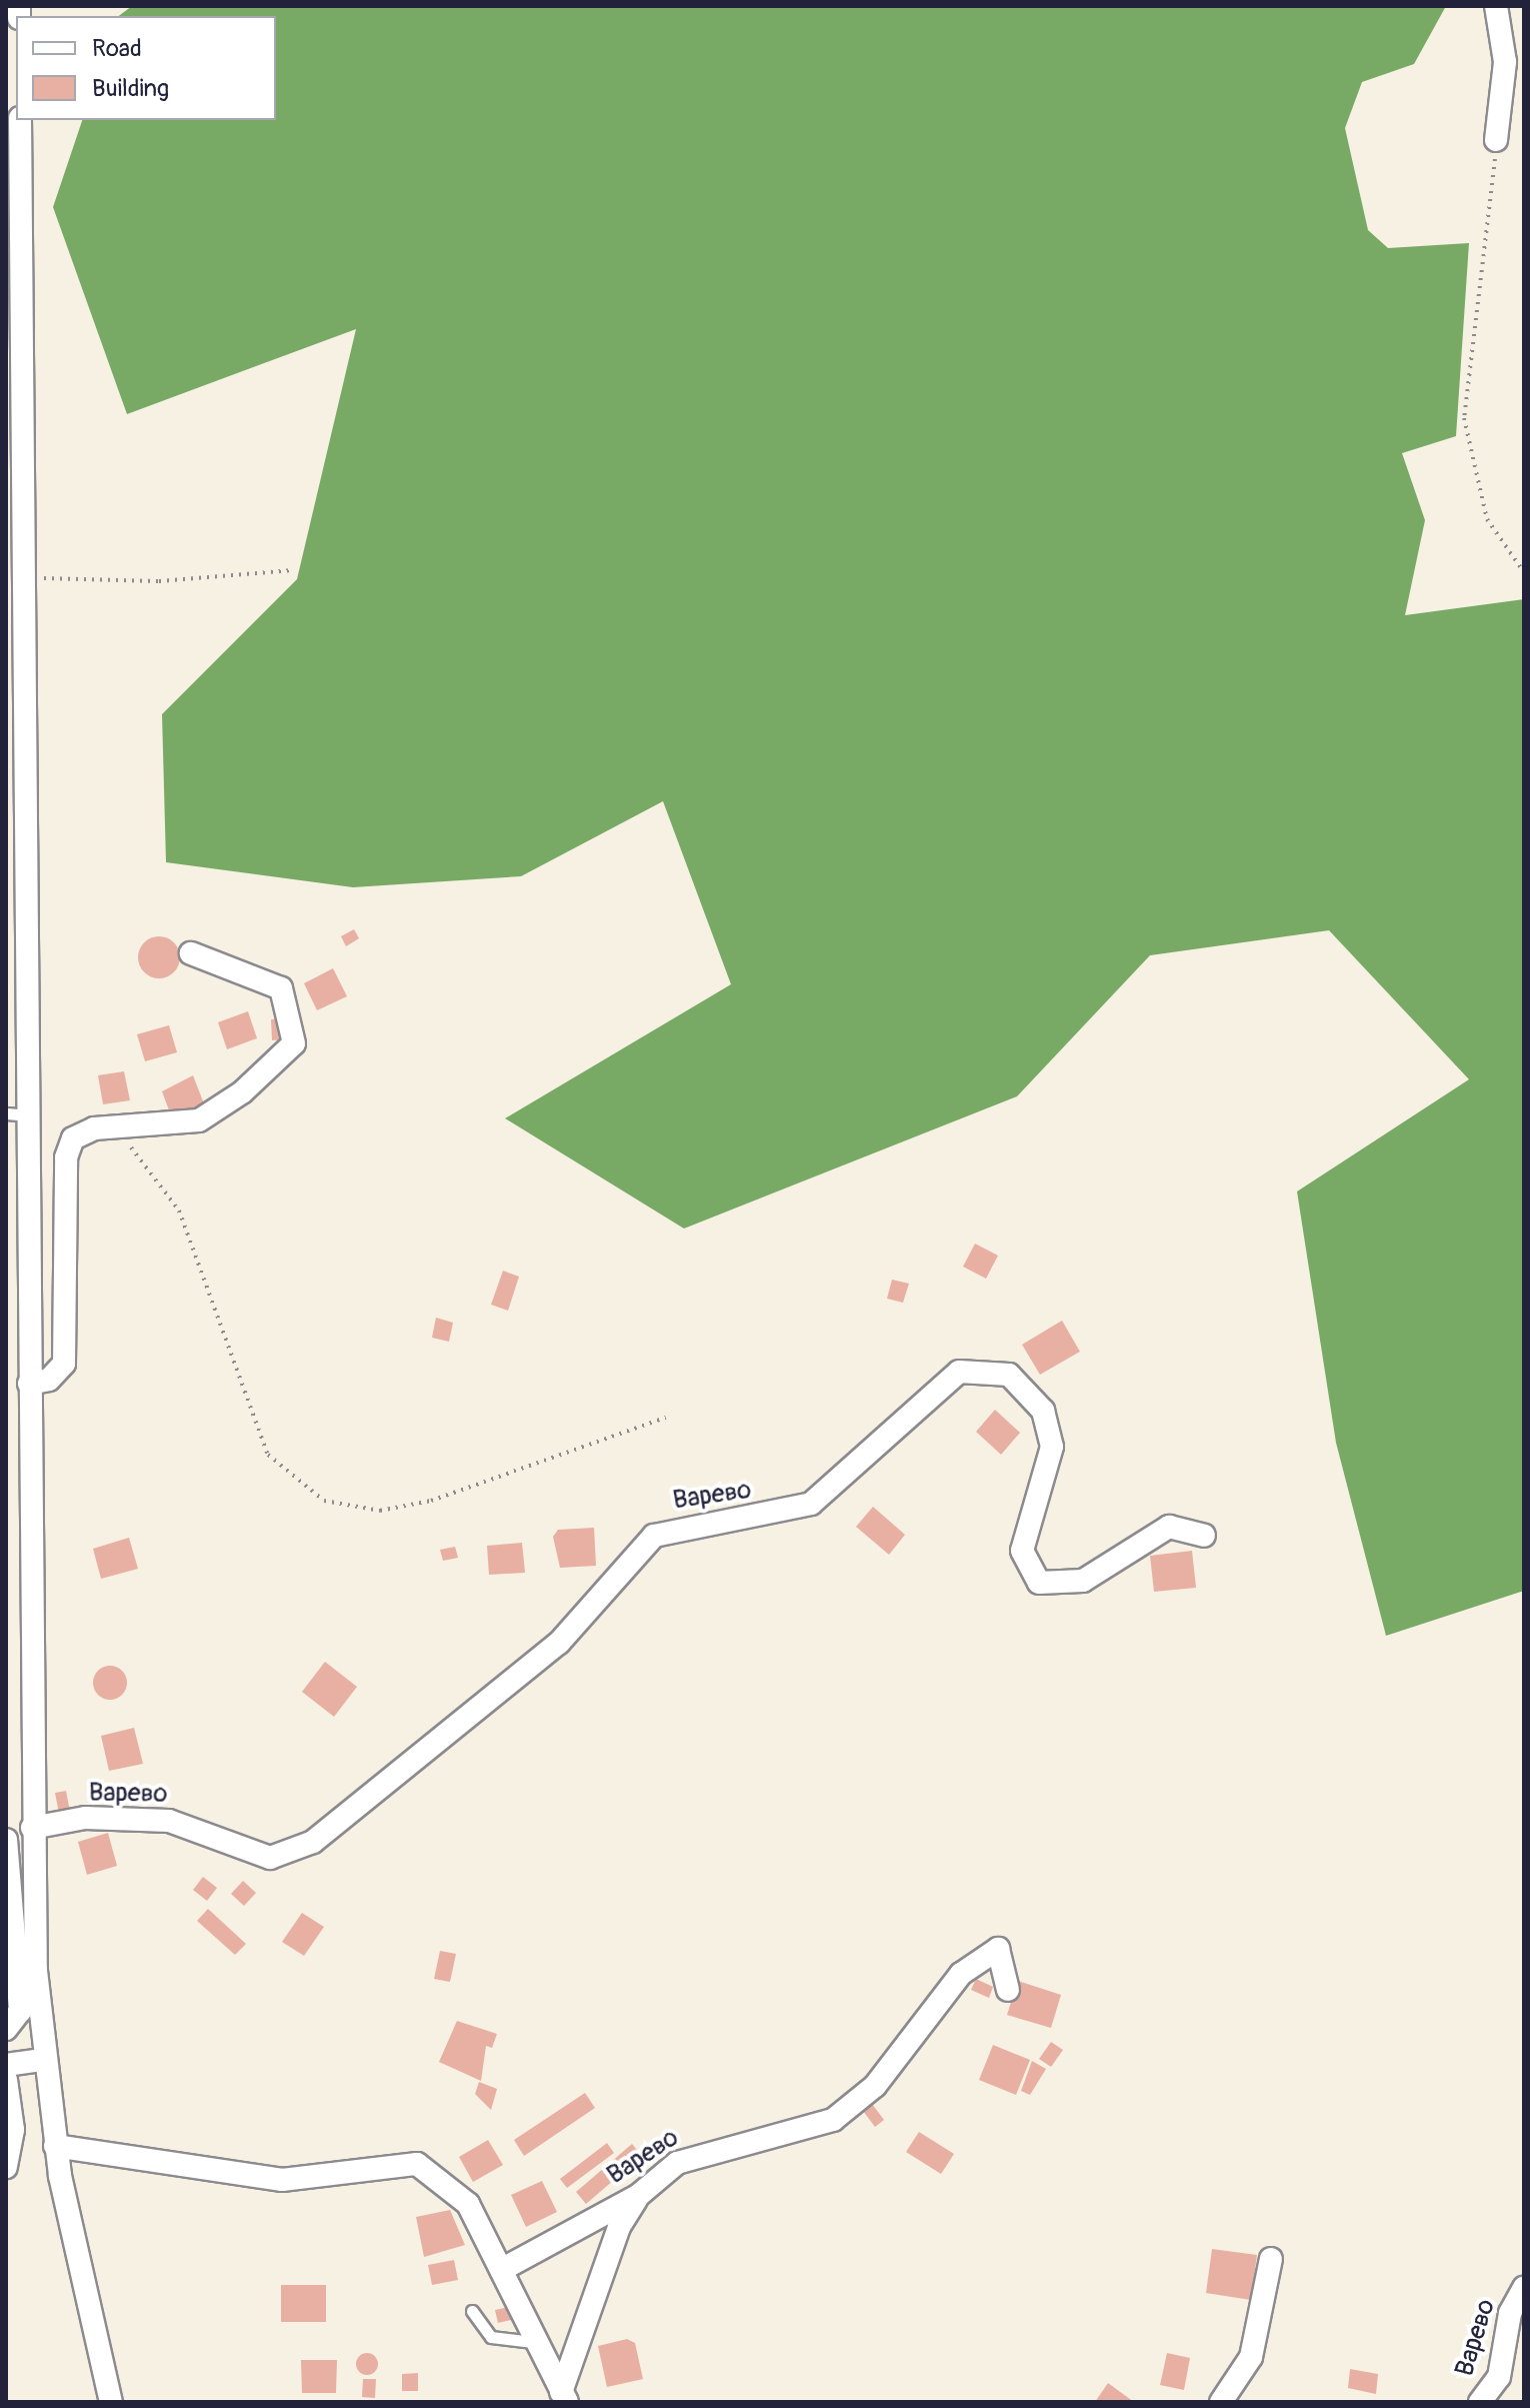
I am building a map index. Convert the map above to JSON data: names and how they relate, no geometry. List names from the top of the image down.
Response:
{
  "streets": {
    "street": ["Варево"]
  },
  "legend": ["Road", "Building"]
}
